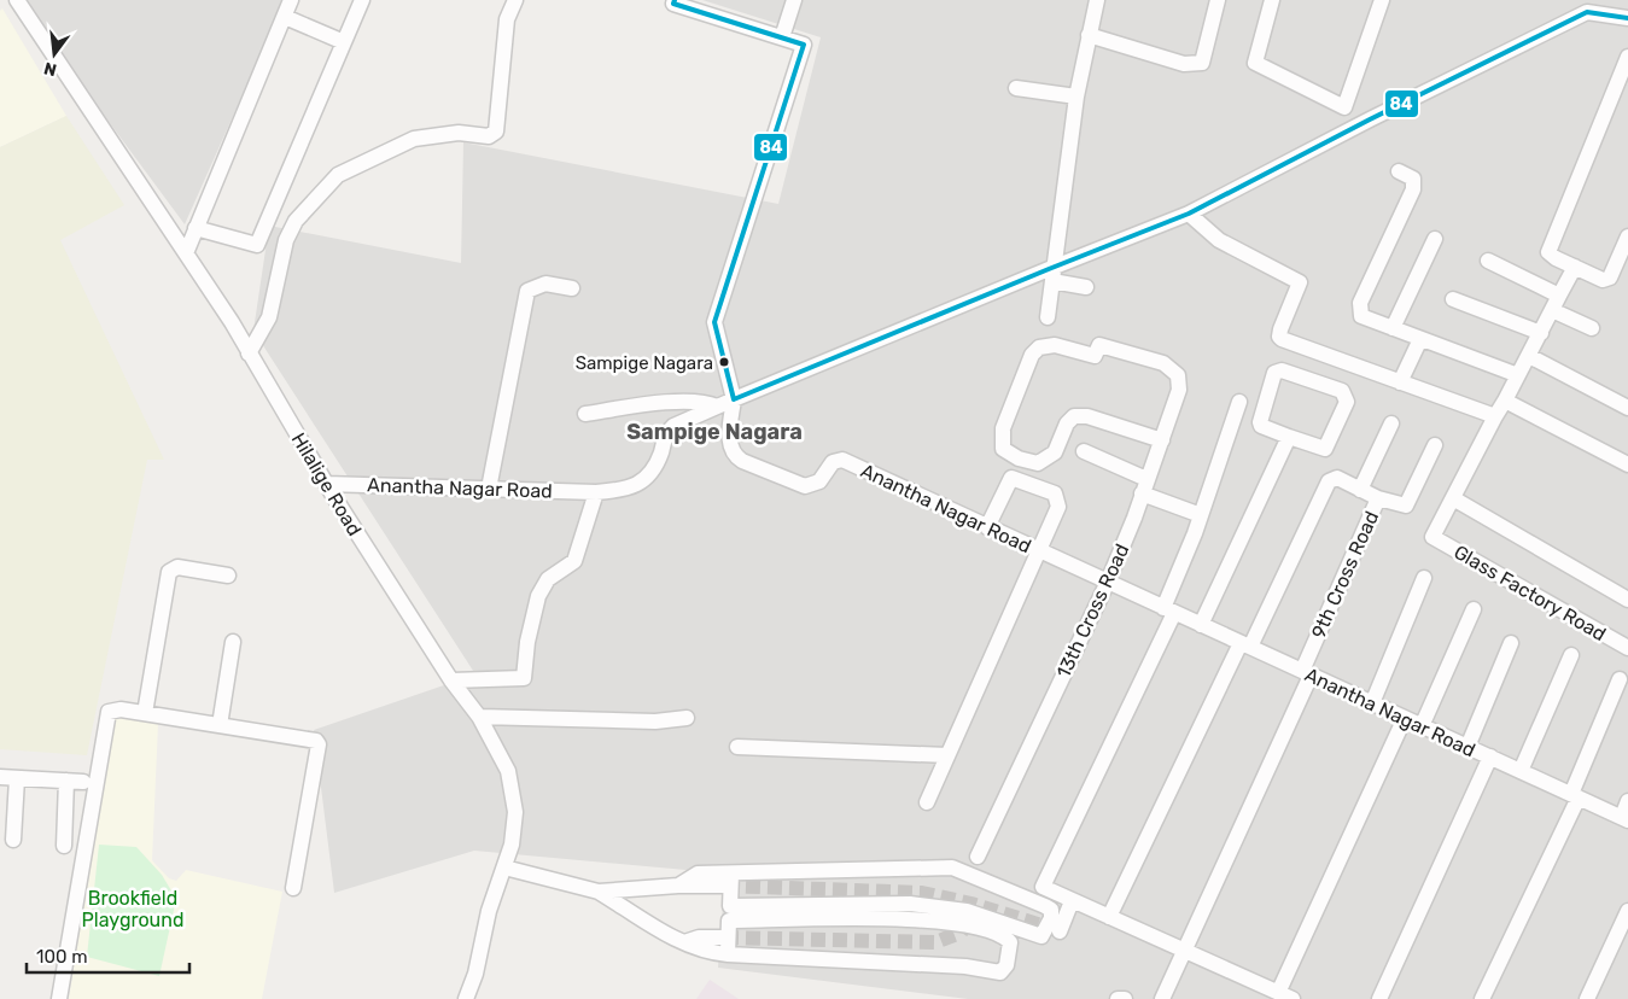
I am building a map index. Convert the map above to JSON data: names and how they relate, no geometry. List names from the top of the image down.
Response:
{
  "streets": {
    "street": [
      "Hilalige Road",
      "Anantha Nagar Road",
      "9th Cross Road",
      "Glass Factory Road",
      "13th Cross Road"
    ]
  },
  "crossings": [
    ["Hilalige Road", "Anantha Nagar Road"],
    ["Anantha Nagar Road", "9th Cross Road"],
    ["Anantha Nagar Road", "13th Cross Road"]
  ],
  "districts": ["Sampige Nagara"],
  "parks": ["Brookfield Playground"],
  "places": ["Sampige Nagara"],
  "lines": ["transit line 84"],
  "scale_bar": "100 m",
  "north": "bottom"
}
